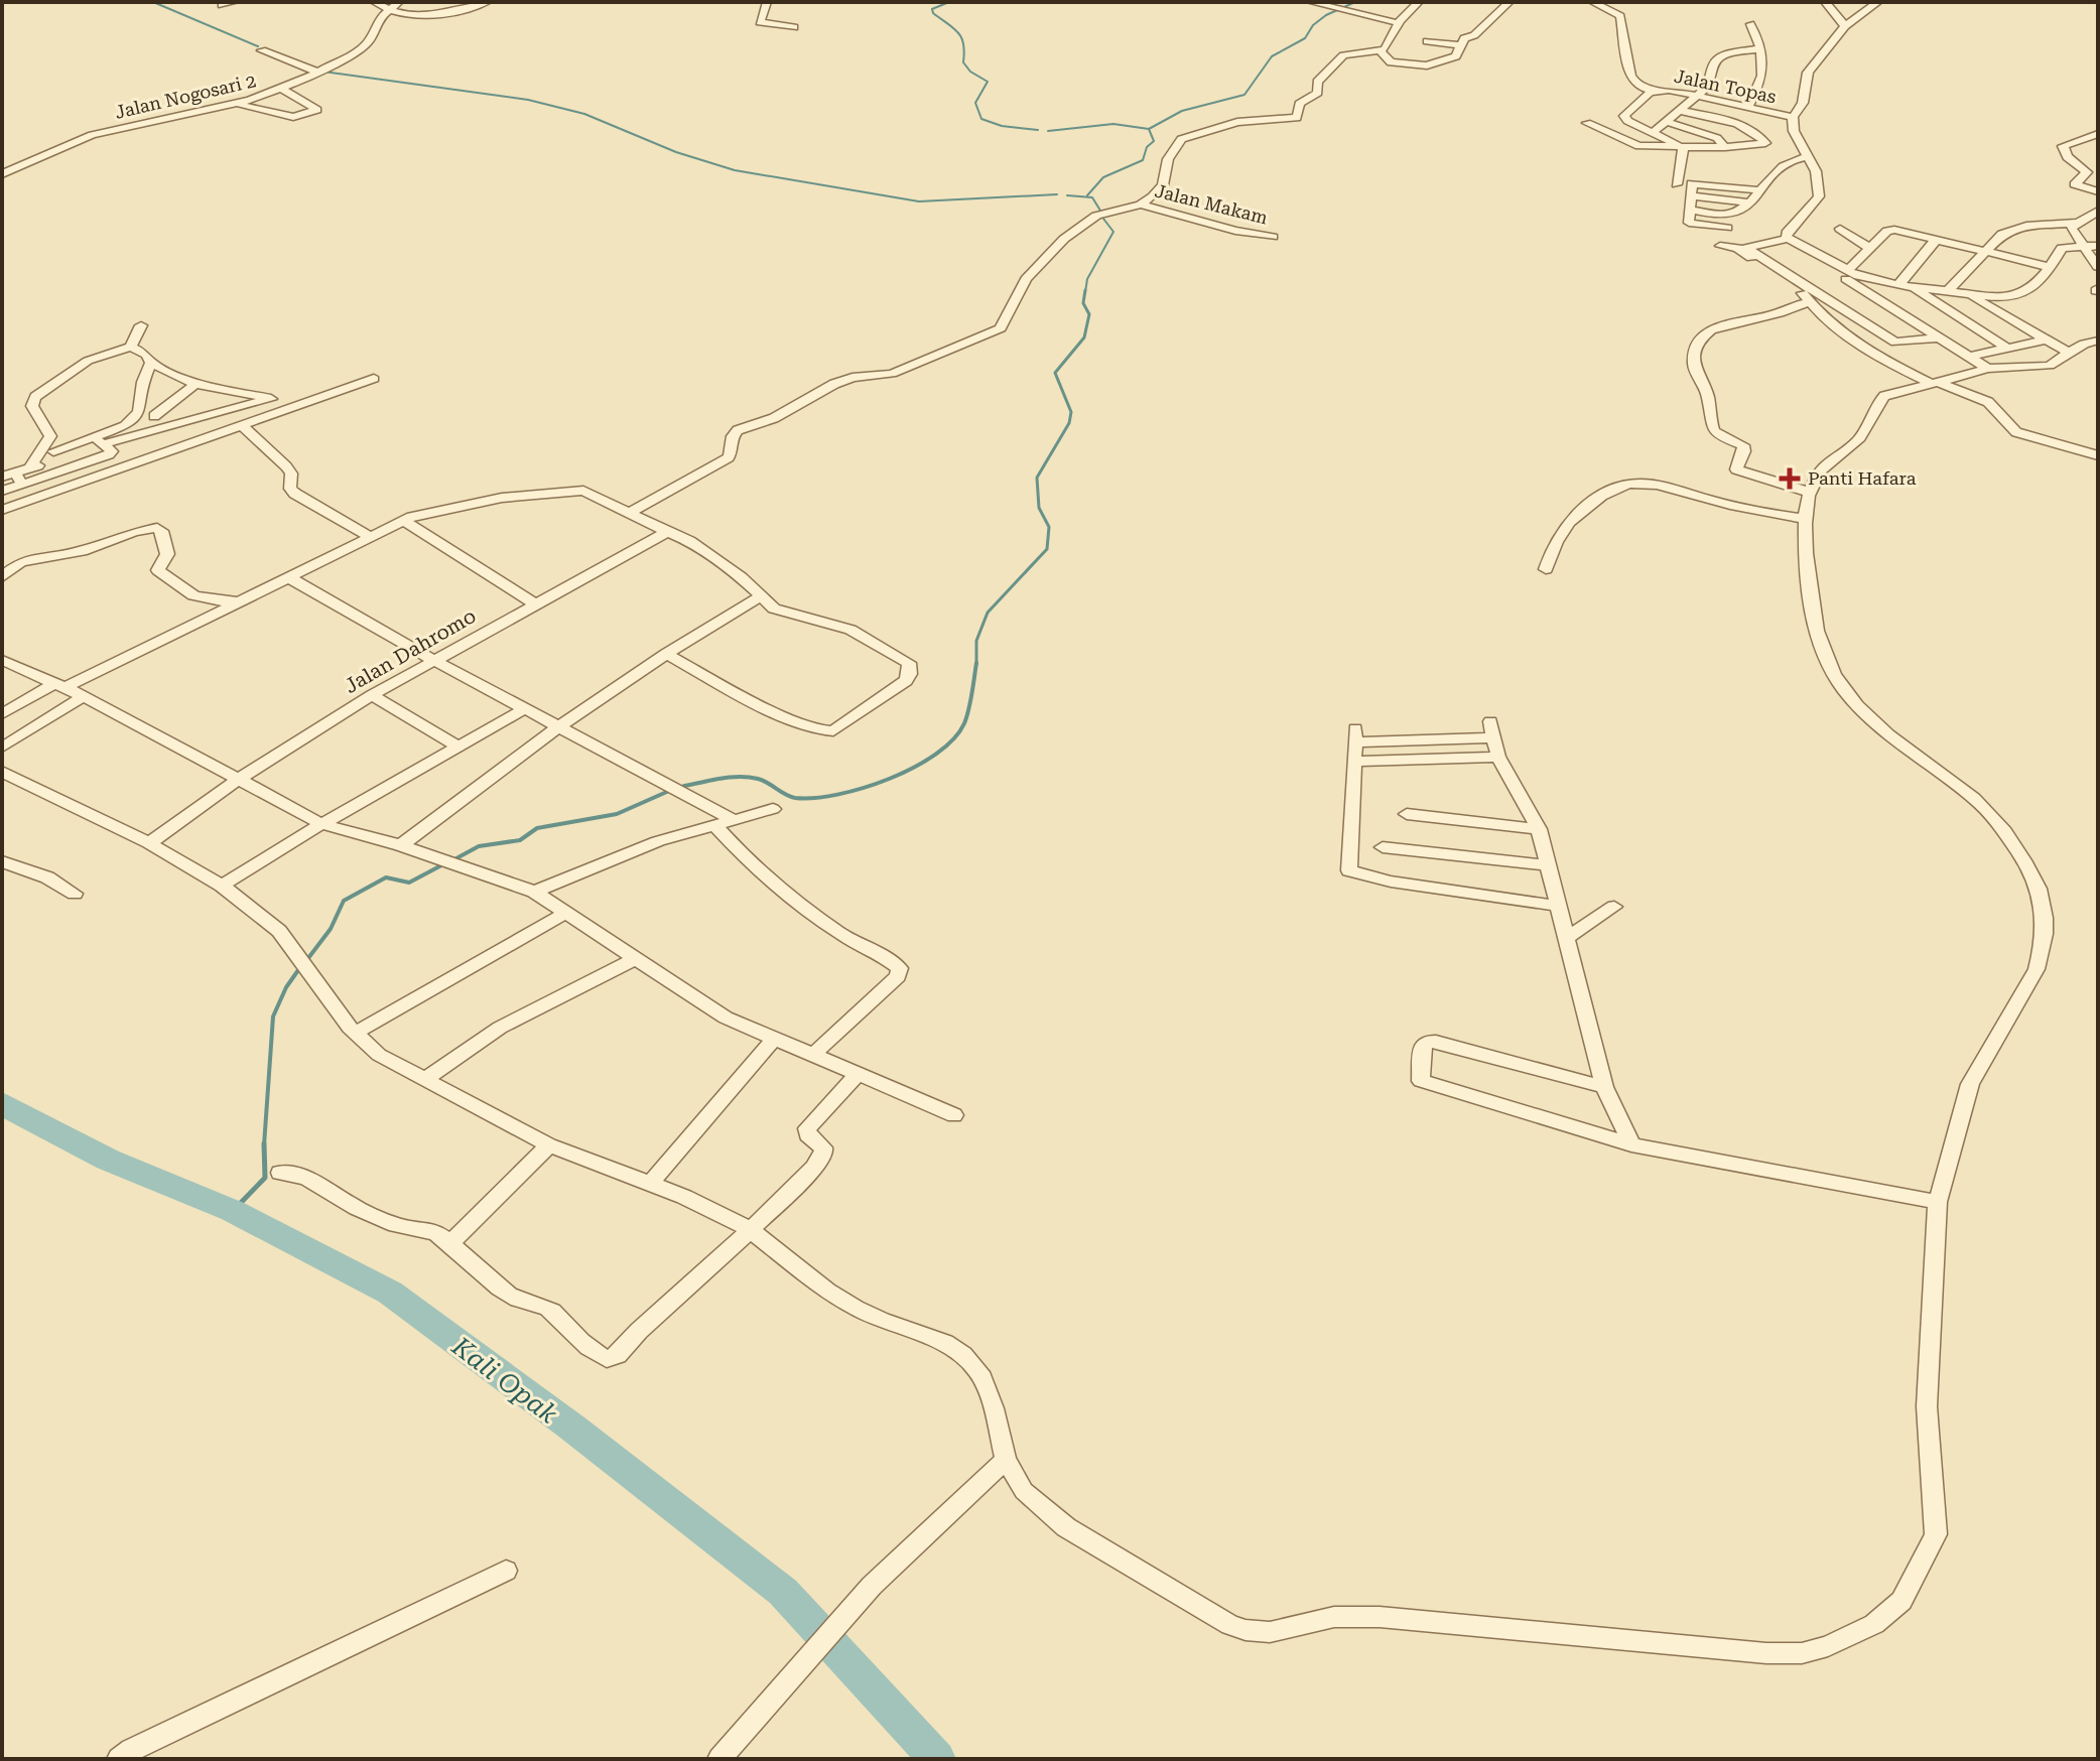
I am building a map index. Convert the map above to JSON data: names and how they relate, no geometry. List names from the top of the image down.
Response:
{
  "streets": {
    "street": [
      "Jalan Topas",
      "Jalan Nogosari 2",
      "Jalan Makam",
      "Jalan Dahromo"
    ]
  },
  "water": ["Kali Opak"],
  "places": {
    "health": ["Panti Hafara"]
  }
}
